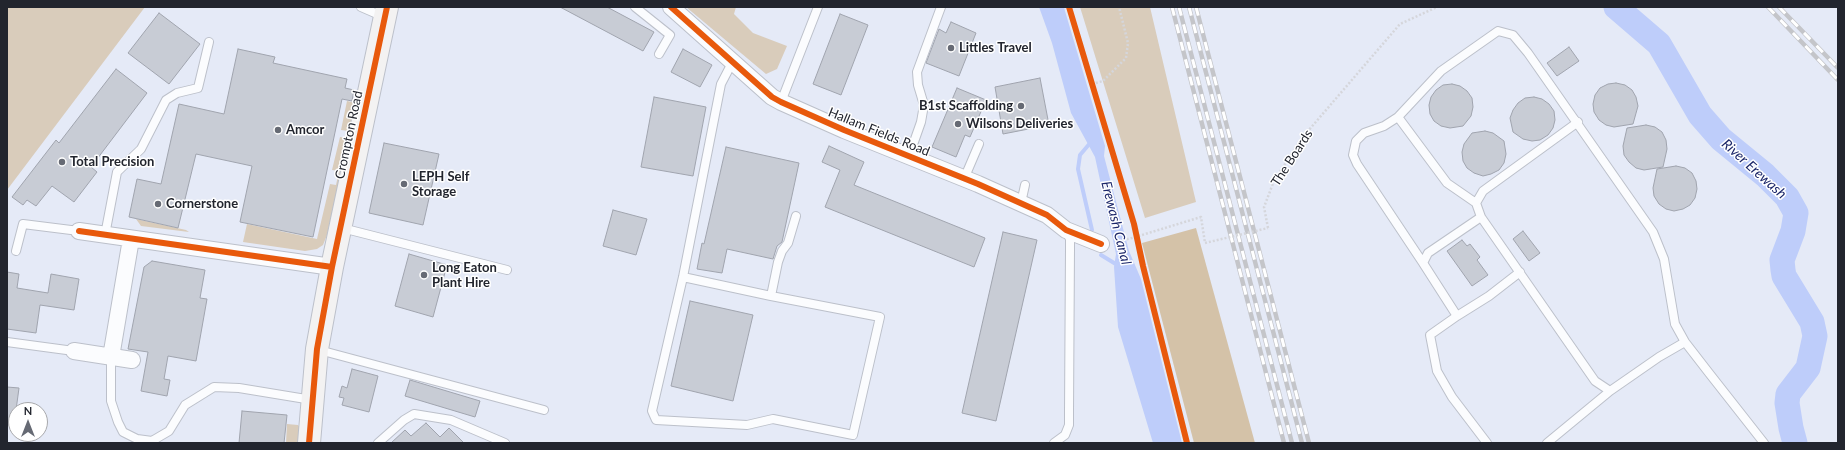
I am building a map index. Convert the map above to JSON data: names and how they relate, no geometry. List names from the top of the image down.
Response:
{
  "streets": {
    "street": ["Hallam Fields Road", "Crompton Road"],
    "path": ["The Boards"]
  },
  "water": ["River Erewash", "Erewash Canal"],
  "places": [
    "Littles Travel",
    "B1st Scaffolding",
    "Wilsons Deliveries",
    "Amcor",
    "Total Precision",
    "LEPH Self Storage",
    "Cornerstone",
    "Long Eaton Plant Hire"
  ],
  "north": "top"
}
